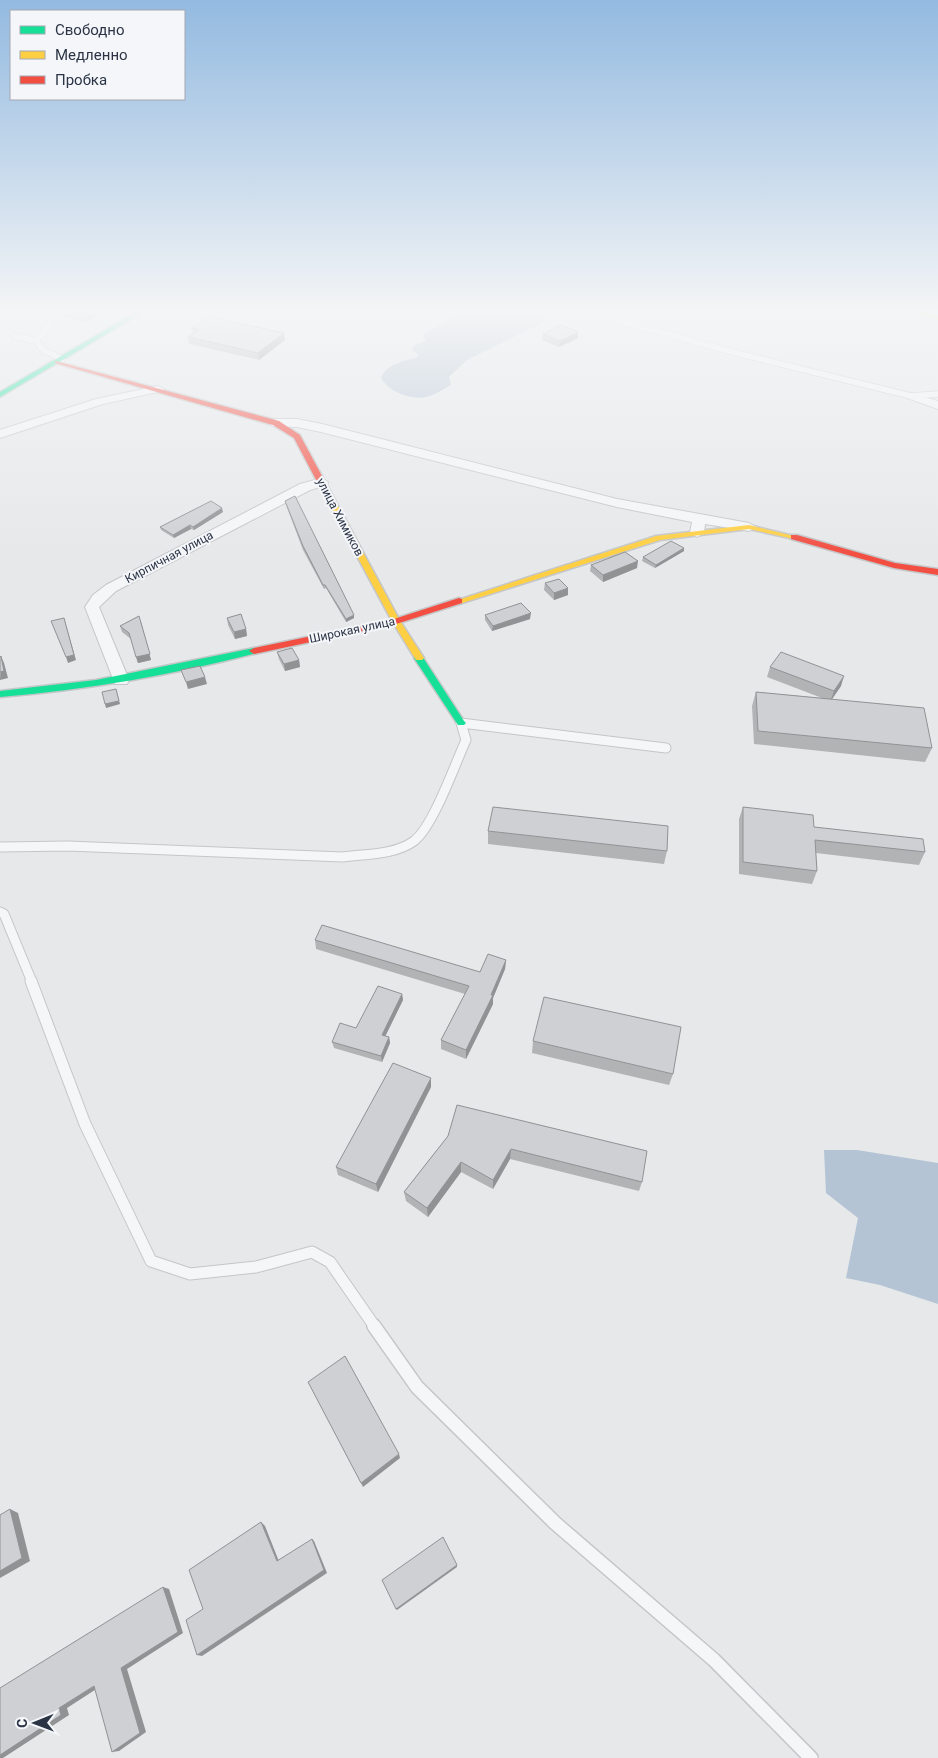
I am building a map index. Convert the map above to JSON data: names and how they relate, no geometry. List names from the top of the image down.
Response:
{
  "streets": {
    "street": ["улица Химиков", "Кирпичная улица", "Широкая улица"]
  },
  "crossings": [
    ["улица Химиков", "Кирпичная улица"],
    ["улица Химиков", "Широкая улица"],
    ["Кирпичная улица", "Широкая улица"]
  ],
  "legend": ["Свободно", "Медленно", "Пробка"],
  "north": "left"
}
